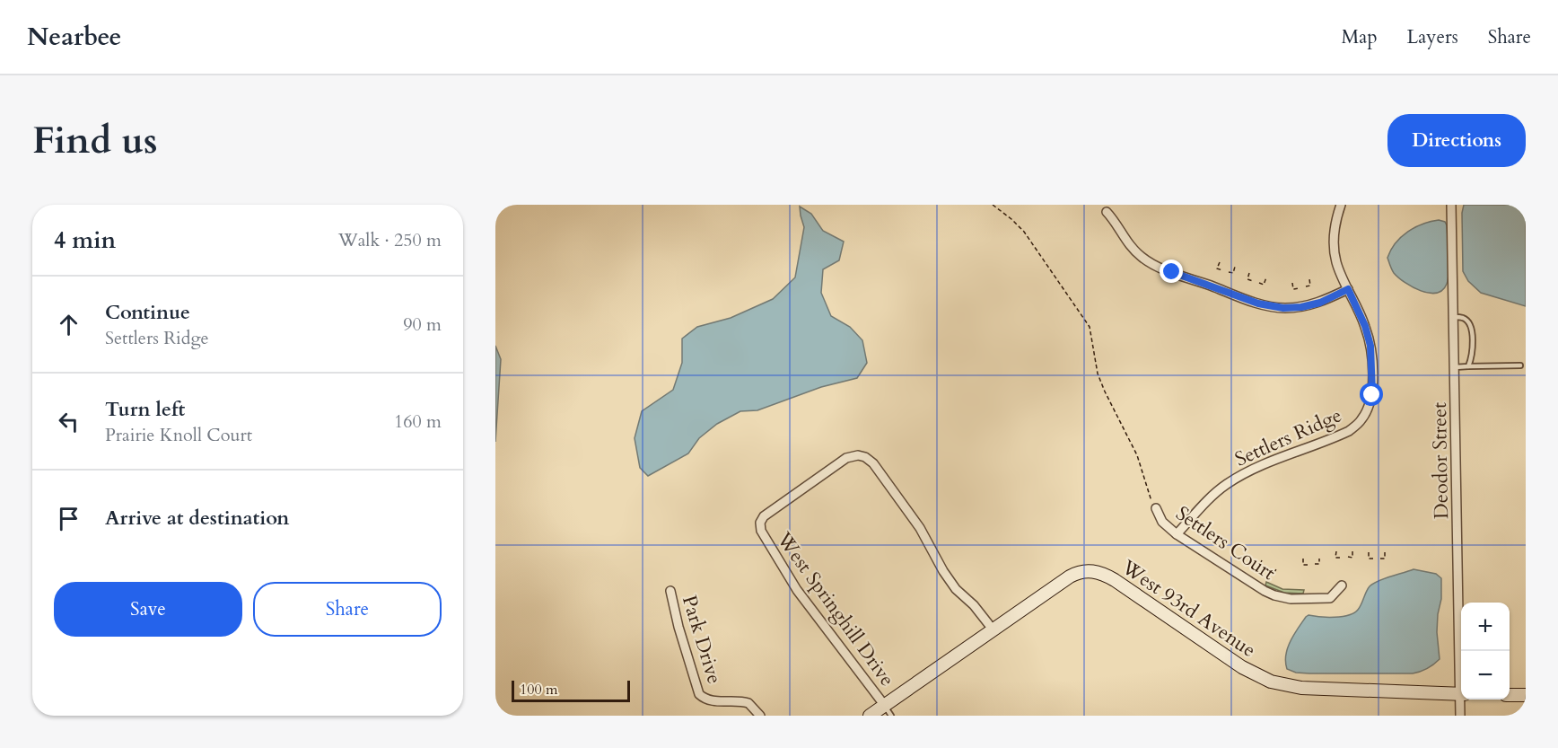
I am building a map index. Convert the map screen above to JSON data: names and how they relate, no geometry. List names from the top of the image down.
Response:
{
  "streets": {
    "street": [
      "Settlers Ridge",
      "Deodor Street",
      "Settlers Court",
      "West 93rd Avenue",
      "West Springhill Drive",
      "Park Drive"
    ]
  },
  "crossings": [
    ["Settlers Ridge", "Settlers Court"],
    ["West 93rd Avenue", "West Springhill Drive"]
  ],
  "scale_bar": "100 m",
  "page": {
    "header": "Nearbee",
    "nav": ["Map", "Layers", "Share"],
    "buttons": [
      "Directions",
      ["Save", "Share"]
    ],
    "title": "Find us",
    "heading": ["4 min", "Walk · 250 m"],
    "list": [
      ["Continue", "Settlers Ridge", "90 m"],
      ["Turn left", "Prairie Knoll Court", "160 m"],
      "Arrive at destination"
    ],
    "map_buttons": ["+", "−"],
    "scale": "100 m"
  }
}
